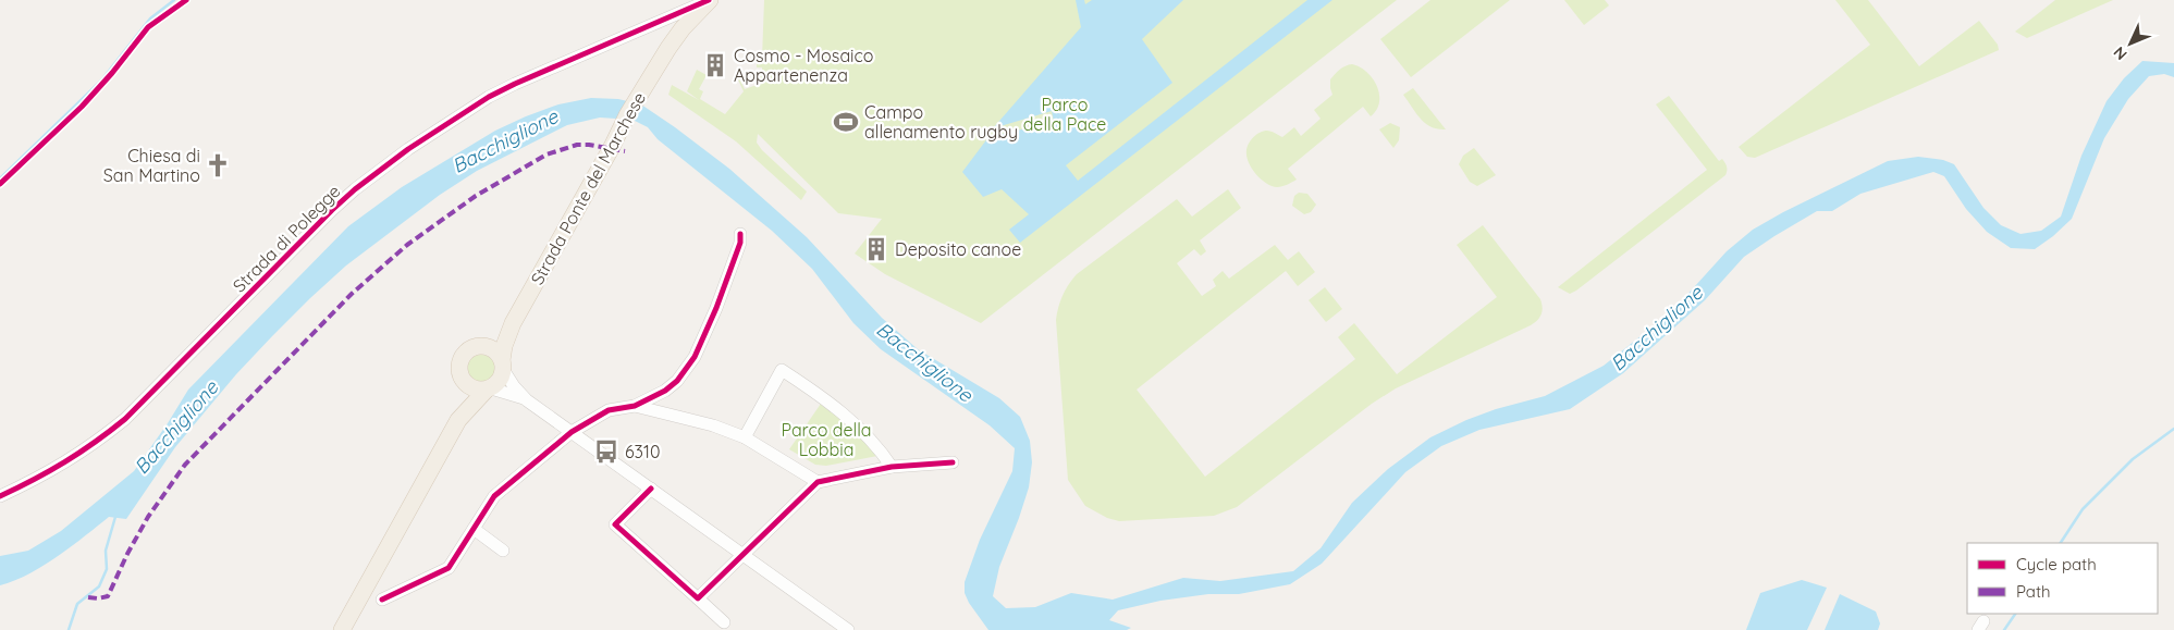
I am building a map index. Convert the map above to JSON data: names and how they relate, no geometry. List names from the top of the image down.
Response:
{
  "streets": {
    "main road": ["Strada Ponte del Marchese"],
    "street": ["Strada di Polegge"]
  },
  "crossings": [
    ["Strada Ponte del Marchese", "Strada di Polegge"]
  ],
  "water": ["Bacchiglione"],
  "parks": ["Parco della Pace", "Parco della Lobbia"],
  "places": {
    "building": ["Cosmo - Mosaico Appartenenza", "Deposito canoe"],
    "sports": ["Campo allenamento rugby"],
    "church": ["Chiesa di San Martino"],
    "bus stop": ["6310"]
  },
  "legend": ["Cycle path", "Path"],
  "north": "bottom left"
}
